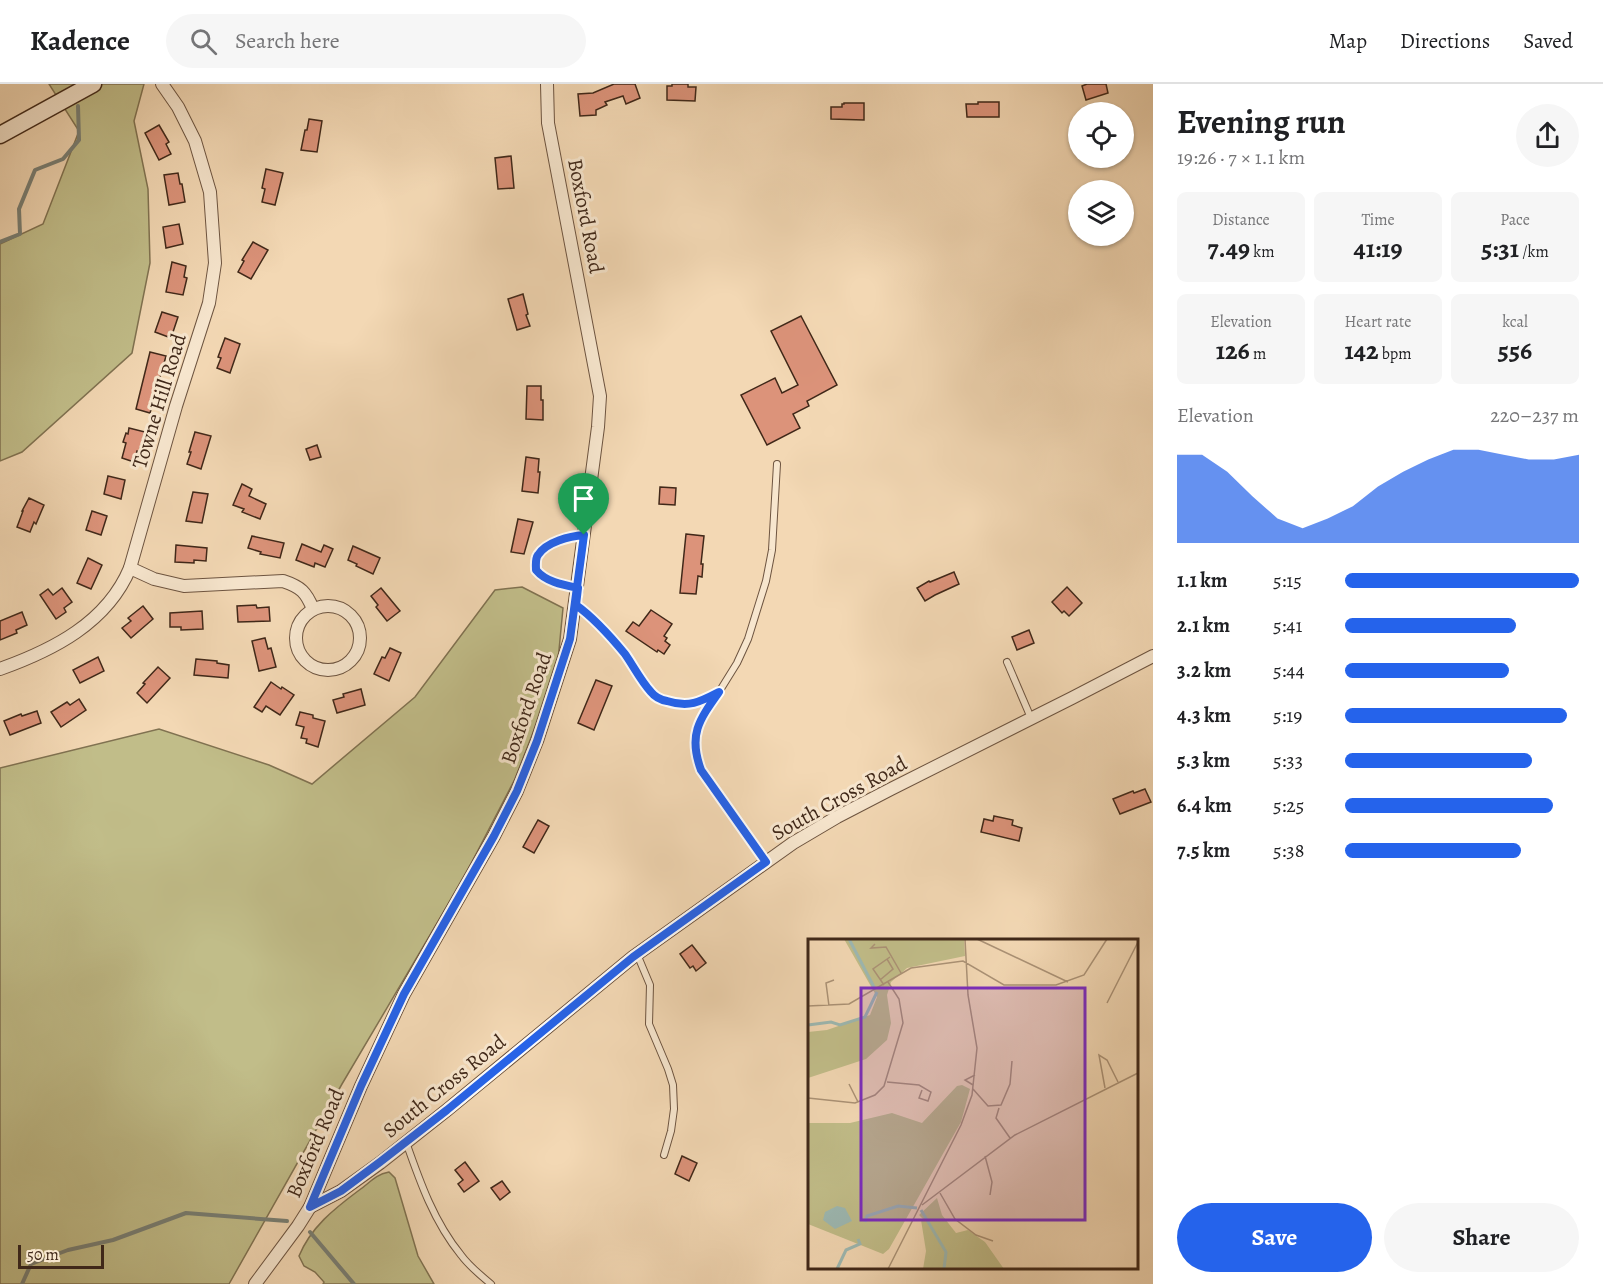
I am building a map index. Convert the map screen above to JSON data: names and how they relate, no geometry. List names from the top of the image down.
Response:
{
  "streets": {
    "street": ["Boxford Road", "Towne Hill Road", "South Cross Road"]
  },
  "crossings": [
    ["Boxford Road", "South Cross Road"]
  ],
  "scale_bar": "50 m",
  "page": {
    "header": "Kadence",
    "search": "Search here",
    "nav": ["Map", "Directions", "Saved"],
    "heading": ["Evening run", "19:26 · 7 × 1.1 km"],
    "stats": [
      ["Distance", "7.49 km"],
      ["Time", "41:19"],
      ["Pace", "5:31 /km"],
      ["Elevation", "126 m"],
      ["Heart rate", "142 bpm"],
      ["kcal", "556"]
    ],
    "chart": ["Elevation", "220–237 m"],
    "list": [
      {
        "name": "1.1 km",
        "note": "5:15"
      },
      {
        "name": "2.1 km",
        "note": "5:41"
      },
      {
        "name": "3.2 km",
        "note": "5:44"
      },
      {
        "name": "4.3 km",
        "note": "5:19"
      },
      {
        "name": "5.3 km",
        "note": "5:33"
      },
      {
        "name": "6.4 km",
        "note": "5:25"
      },
      {
        "name": "7.5 km",
        "note": "5:38"
      }
    ],
    "buttons": ["Save", "Share"],
    "scale": "50 m"
  }
}
